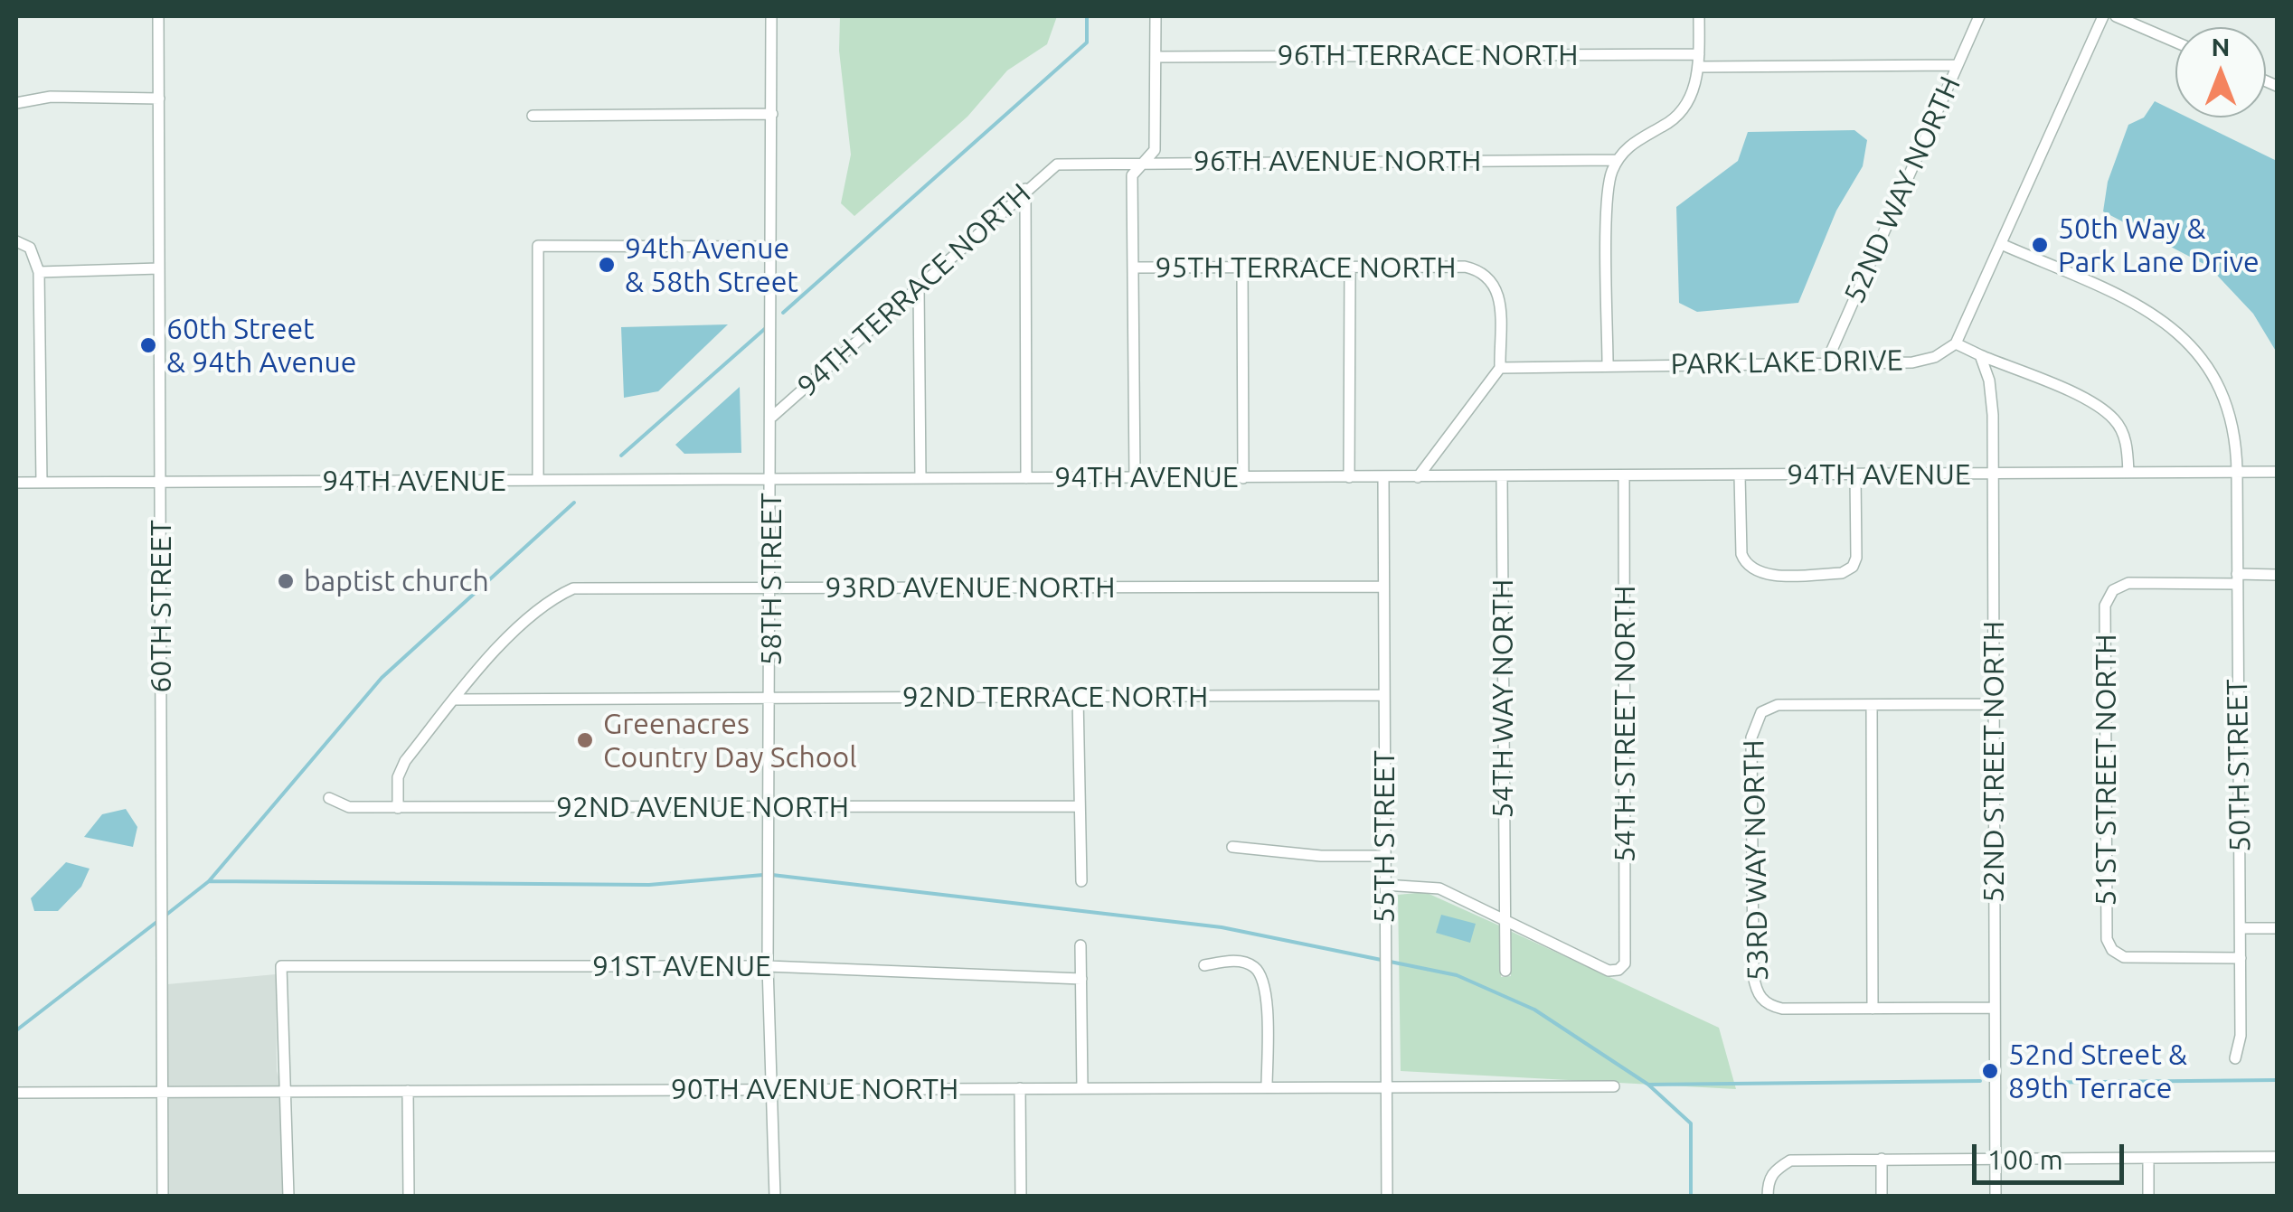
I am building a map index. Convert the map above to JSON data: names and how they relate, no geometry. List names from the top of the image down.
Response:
{
  "streets": {
    "street": [
      "96TH TERRACE NORTH",
      "96TH AVENUE NORTH",
      "52ND WAY NORTH",
      "95TH TERRACE NORTH",
      "94TH TERRACE NORTH",
      "PARK LAKE DRIVE",
      "94TH AVENUE",
      "58TH STREET",
      "93RD AVENUE NORTH",
      "60TH STREET",
      "92ND TERRACE NORTH",
      "54TH WAY NORTH",
      "54TH STREET NORTH",
      "52ND STREET NORTH",
      "50TH STREET",
      "51ST STREET NORTH",
      "92ND AVENUE NORTH",
      "55TH STREET",
      "53RD WAY NORTH",
      "91ST AVENUE",
      "90TH AVENUE NORTH"
    ]
  },
  "crossings": [
    ["96TH AVENUE NORTH", "94TH TERRACE NORTH"],
    ["52ND WAY NORTH", "PARK LAKE DRIVE"],
    ["95TH TERRACE NORTH", "PARK LAKE DRIVE"],
    ["94TH TERRACE NORTH", "58TH STREET"],
    ["94TH AVENUE", "58TH STREET"],
    ["94TH AVENUE", "60TH STREET"],
    ["94TH AVENUE", "54TH WAY NORTH"],
    ["94TH AVENUE", "54TH STREET NORTH"],
    ["94TH AVENUE", "52ND STREET NORTH"],
    ["94TH AVENUE", "50TH STREET"],
    ["94TH AVENUE", "55TH STREET"],
    ["58TH STREET", "93RD AVENUE NORTH"],
    ["58TH STREET", "92ND TERRACE NORTH"],
    ["58TH STREET", "92ND AVENUE NORTH"],
    ["58TH STREET", "91ST AVENUE"],
    ["58TH STREET", "90TH AVENUE NORTH"],
    ["93RD AVENUE NORTH", "92ND TERRACE NORTH"],
    ["93RD AVENUE NORTH", "55TH STREET"],
    ["60TH STREET", "90TH AVENUE NORTH"],
    ["92ND TERRACE NORTH", "55TH STREET"],
    ["54TH WAY NORTH", "54TH STREET NORTH"],
    ["50TH STREET", "51ST STREET NORTH"],
    ["55TH STREET", "90TH AVENUE NORTH"],
    ["91ST AVENUE", "90TH AVENUE NORTH"]
  ],
  "places": [
    "50th Way & Park Lane Drive",
    "94th Avenue & 58th Street",
    "60th Street & 94th Avenue",
    "baptist church",
    "Greenacres Country Day School",
    "52nd Street & 89th Terrace"
  ],
  "scale_bar": "100 m",
  "north": "top"
}
